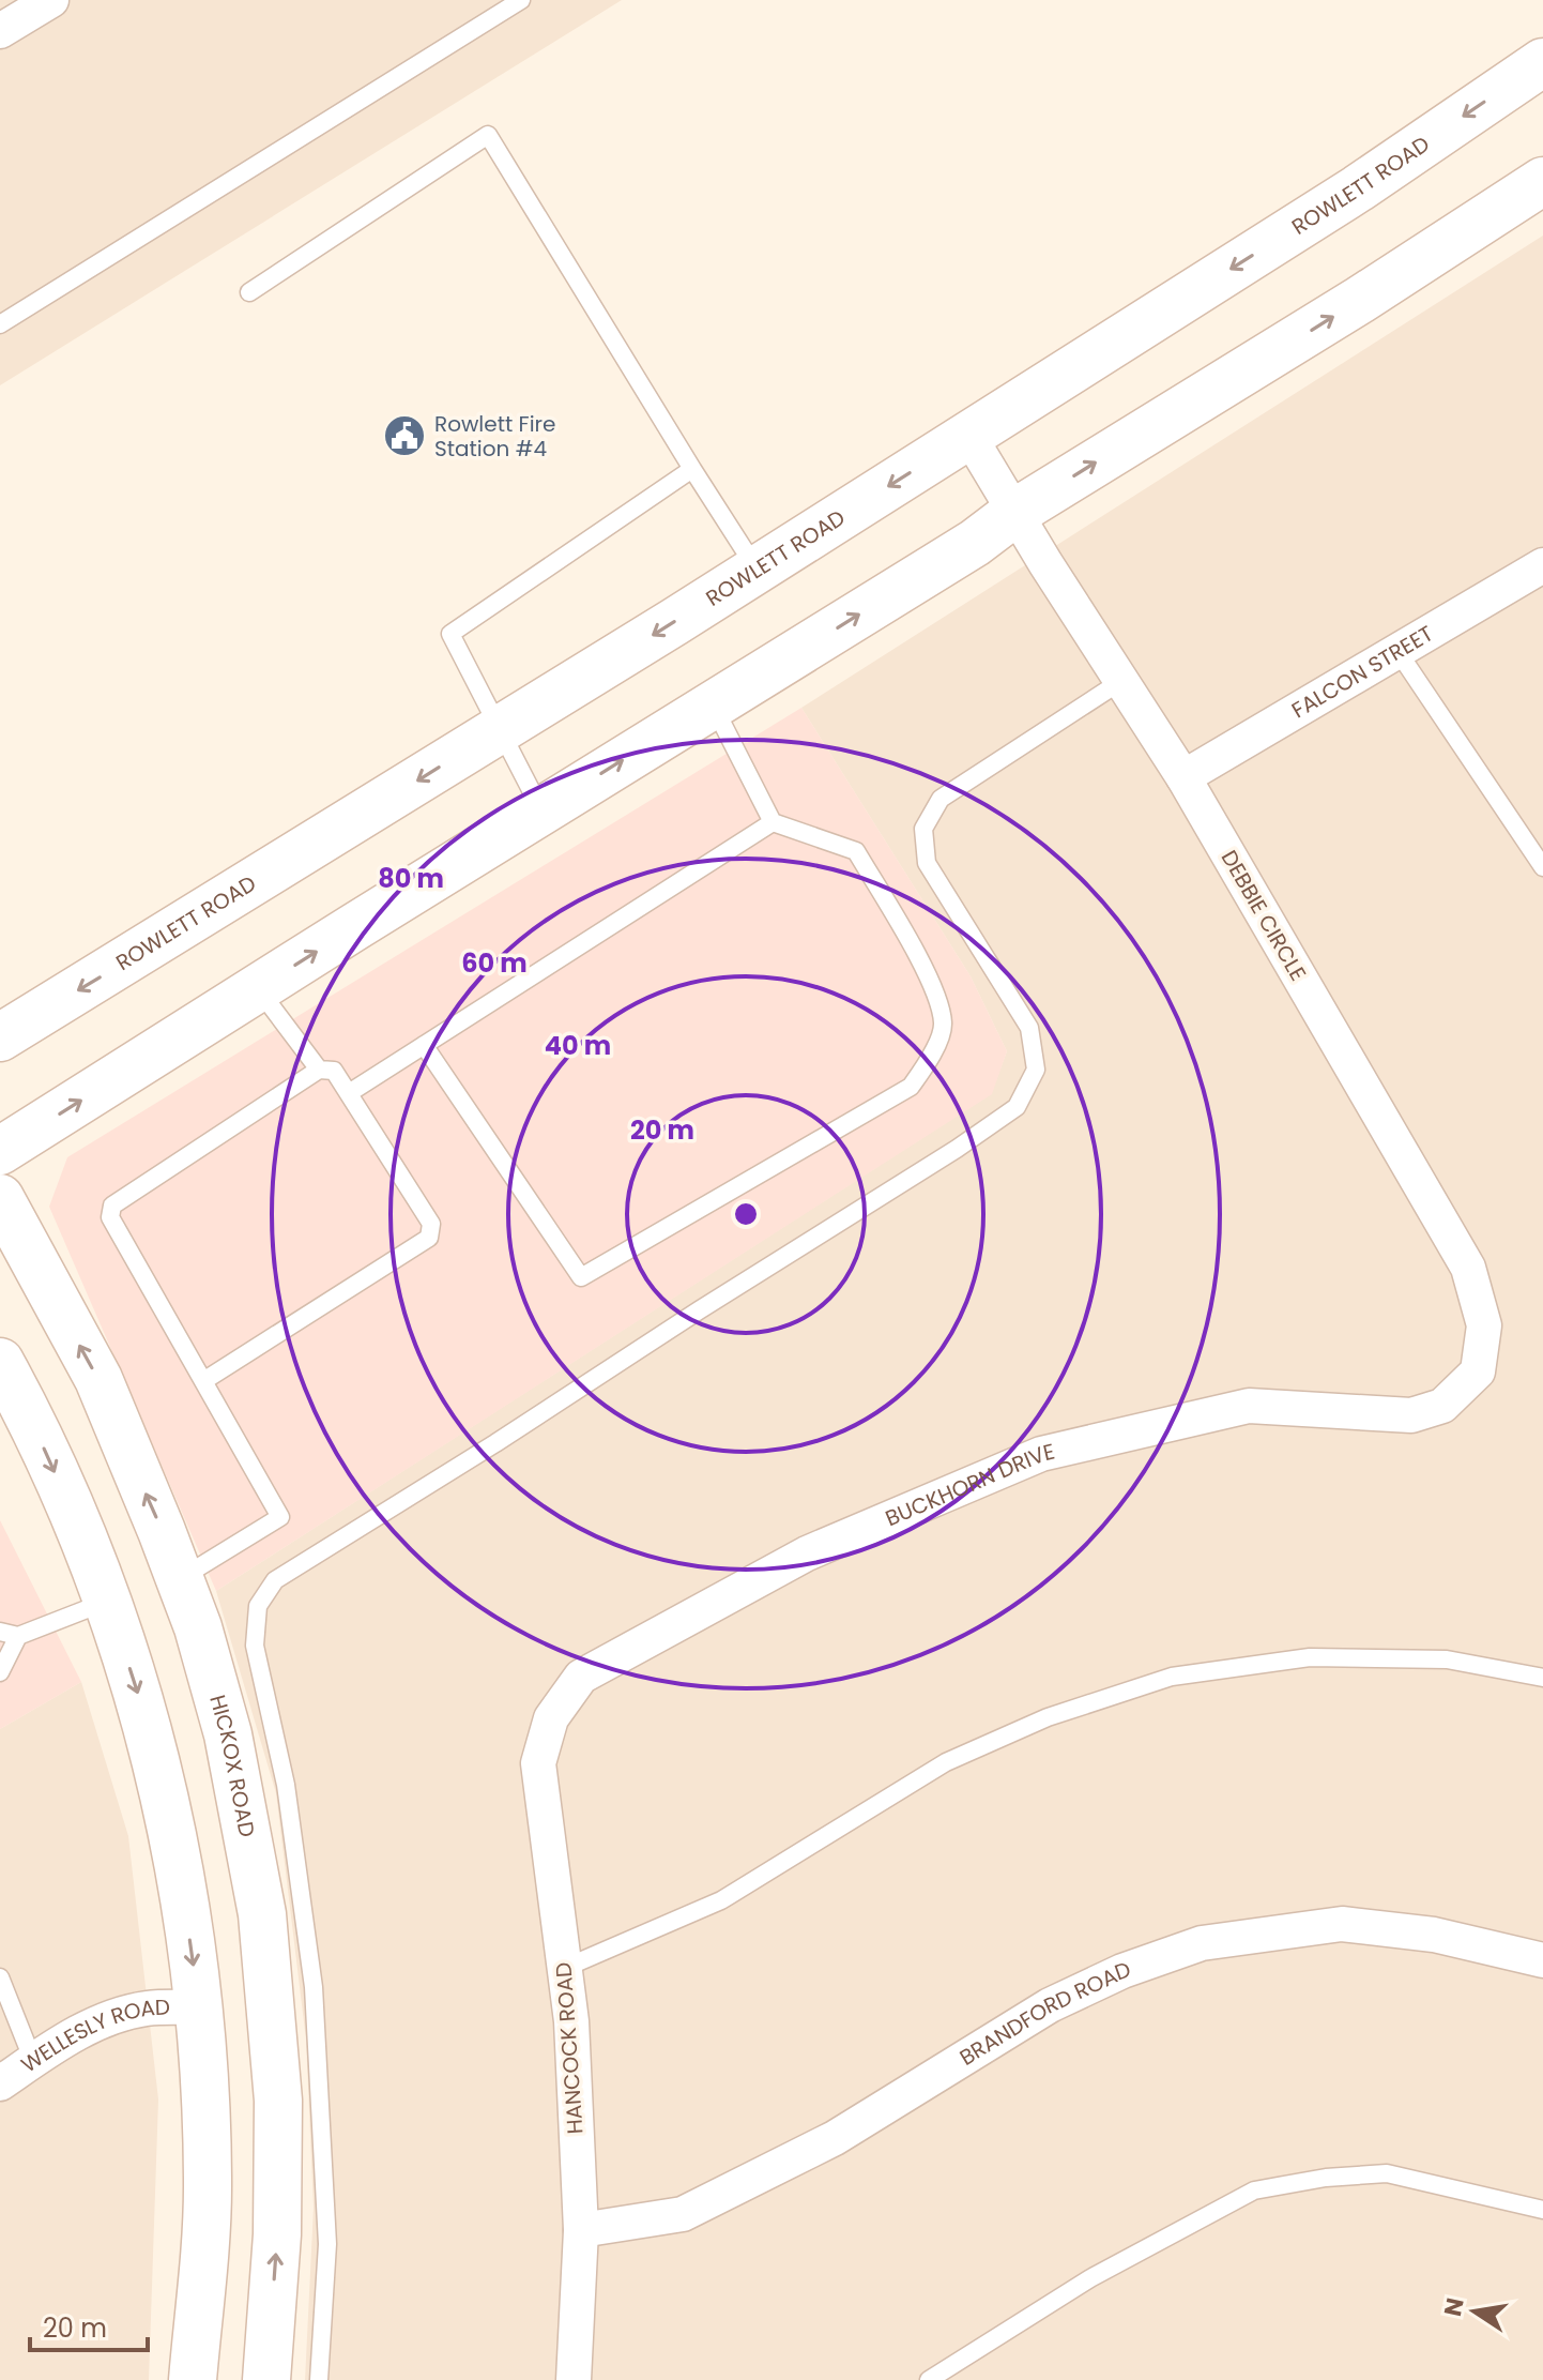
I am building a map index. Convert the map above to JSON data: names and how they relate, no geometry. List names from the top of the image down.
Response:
{
  "streets": {
    "main road": ["ROWLETT ROAD", "HICKOX ROAD"],
    "street": [
      "FALCON STREET",
      "DEBBIE CIRCLE",
      "BUCKHORN DRIVE",
      "BRANDFORD ROAD",
      "WELLESLY ROAD",
      "HANCOCK ROAD"
    ]
  },
  "crossings": [
    ["ROWLETT ROAD", "DEBBIE CIRCLE"],
    ["FALCON STREET", "DEBBIE CIRCLE"],
    ["DEBBIE CIRCLE", "BUCKHORN DRIVE"],
    ["BUCKHORN DRIVE", "HANCOCK ROAD"],
    ["BRANDFORD ROAD", "HANCOCK ROAD"]
  ],
  "places": {
    "public building": ["Rowlett Fire Station #4"]
  },
  "scale_bar": "20 m",
  "north": "left",
  "rings": [
    "80 m",
    "60 m",
    "40 m",
    "20 m"
  ]
}
